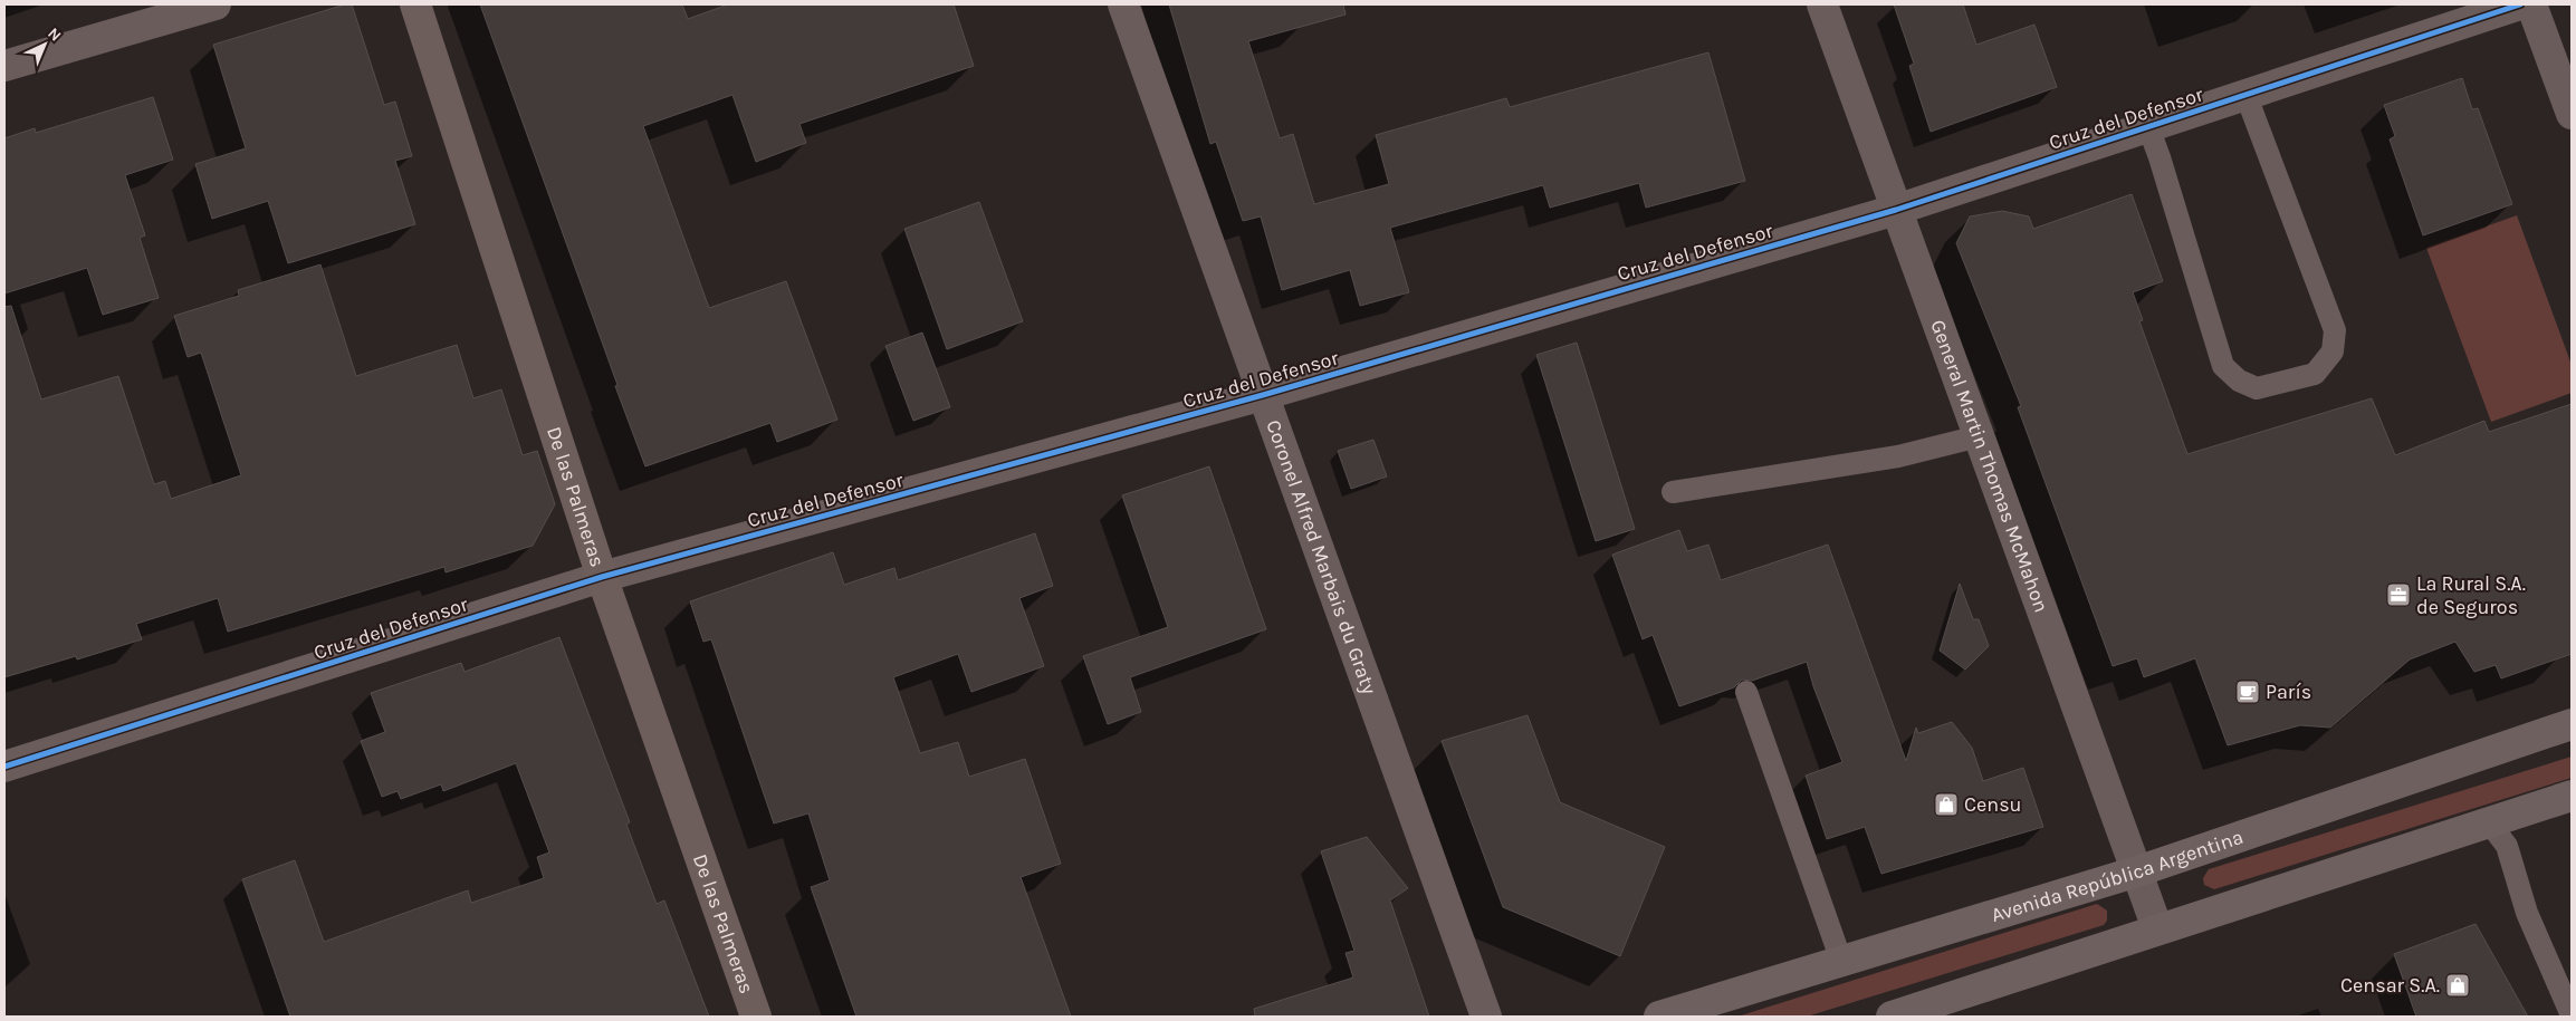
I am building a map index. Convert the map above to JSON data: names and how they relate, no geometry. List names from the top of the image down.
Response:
{
  "streets": {
    "highway": ["Avenida República Argentina"],
    "main road": ["De las Palmeras"],
    "street": ["Cruz del Defensor", "General Martin Thomas McMahon", "Coronel Alfred Marbais du Graty"]
  },
  "crossings": [
    ["Cruz del Defensor", "General Martin Thomas McMahon"],
    ["Cruz del Defensor", "De las Palmeras"],
    ["Cruz del Defensor", "Coronel Alfred Marbais du Graty"],
    ["General Martin Thomas McMahon", "Avenida República Argentina"]
  ],
  "places": {
    "office": ["La Rural S.A. de Seguros"],
    "cafe": ["París"],
    "shop": ["Censu", "Censar S.A."]
  },
  "north": "top right"
}
